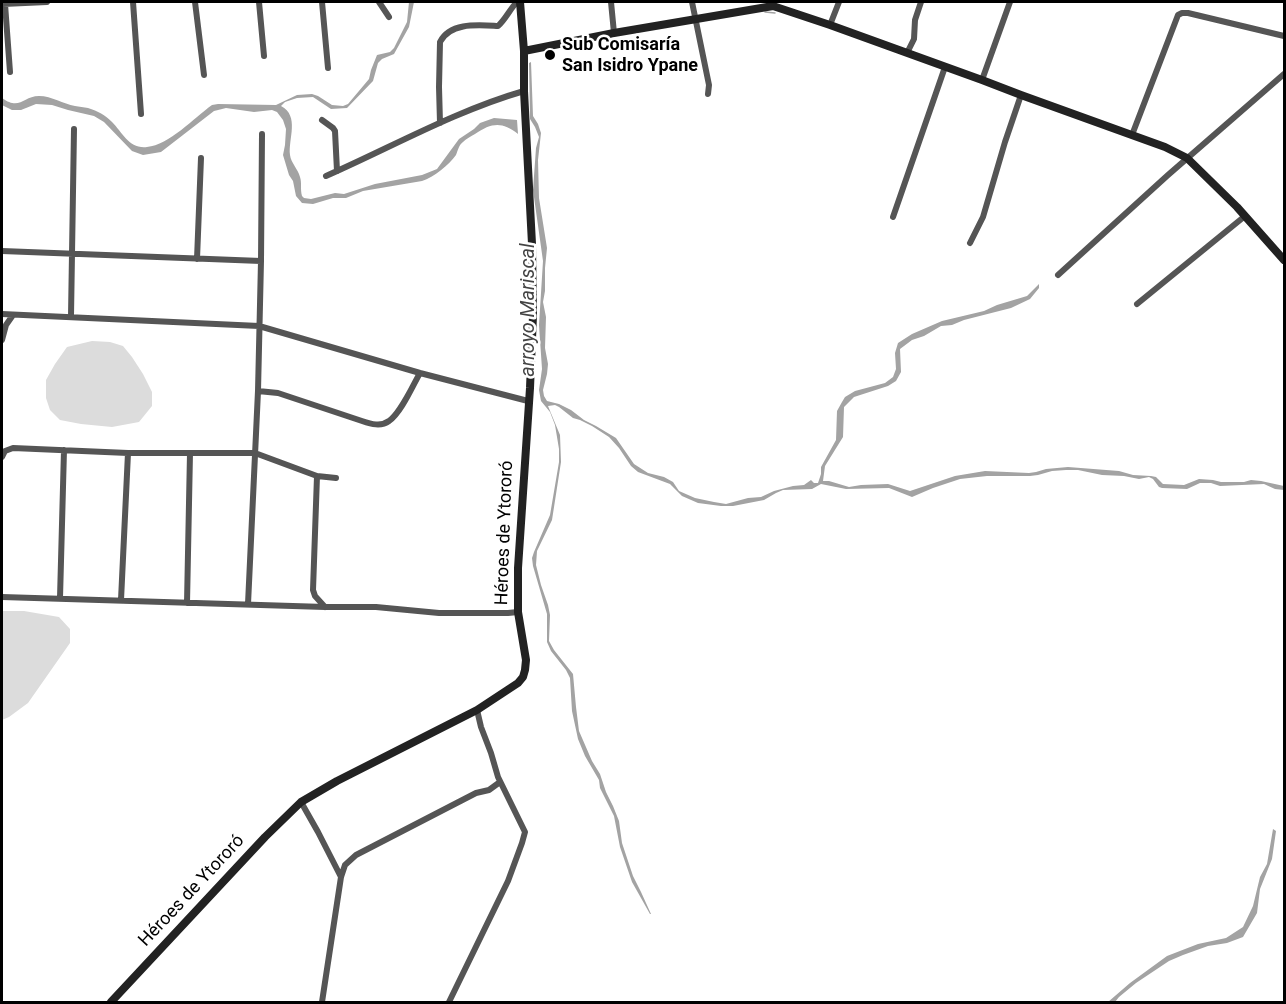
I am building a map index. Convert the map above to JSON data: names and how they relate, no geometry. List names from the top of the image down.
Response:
{
  "streets": {
    "main road": ["Héroes de Ytororó"]
  },
  "water": ["arroyo Mariscal"],
  "places": ["Sub Comisaría San Isidro Ypane"]
}
